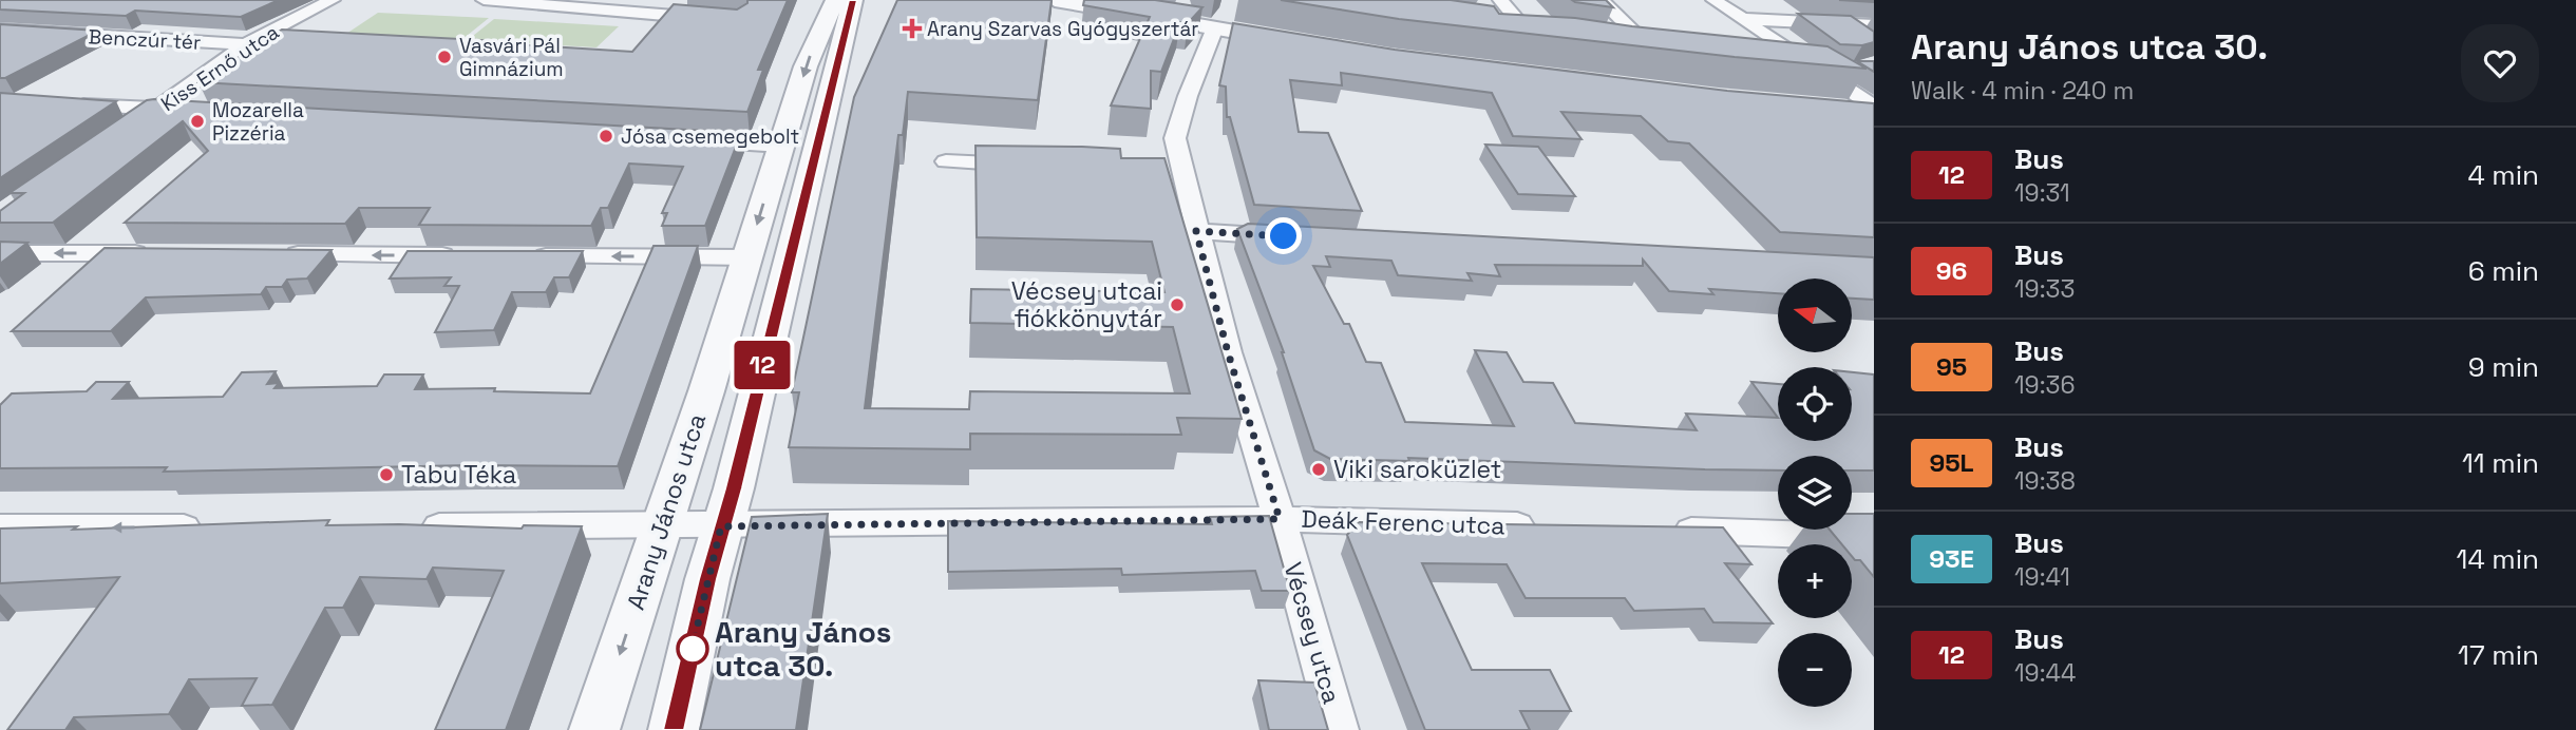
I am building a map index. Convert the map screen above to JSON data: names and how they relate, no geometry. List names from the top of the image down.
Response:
{
  "streets": {
    "street": [
      "Benczúr tér",
      "Kiss Ernő utca",
      "Arany János utca",
      "Deák Ferenc utca",
      "Vécsey utca"
    ]
  },
  "crossings": [
    ["Benczúr tér", "Kiss Ernő utca"],
    ["Arany János utca", "Deák Ferenc utca"],
    ["Deák Ferenc utca", "Vécsey utca"]
  ],
  "places": {
    "health": ["Arany Szarvas Gyógyszertár"],
    "other": [
      "Vasvári Pál Gimnázium",
      "Mozarella Pizzéria",
      "Jósa csemegebolt",
      "Vécsey utcai fiókkönyvtár",
      "Viki saroküzlet",
      "Tabu Téka",
      "Arany János utca 30."
    ]
  },
  "lines": ["bus line 12"],
  "north": "left",
  "page": {
    "on_map": "12",
    "heading": ["Arany János utca 30.", "Walk · 4 min · 240 m"],
    "list": [
      {
        "mark": "12",
        "name": "Bus",
        "note": "19:31",
        "value": "4 min"
      },
      {
        "mark": "96",
        "name": "Bus",
        "note": "19:33",
        "value": "6 min"
      },
      {
        "mark": "95",
        "name": "Bus",
        "note": "19:36",
        "value": "9 min"
      },
      {
        "mark": "95L",
        "name": "Bus",
        "note": "19:38",
        "value": "11 min"
      },
      {
        "mark": "93E",
        "name": "Bus",
        "note": "19:41",
        "value": "14 min"
      },
      {
        "mark": "12",
        "name": "Bus",
        "note": "19:44",
        "value": "17 min"
      }
    ],
    "map_buttons": ["+", "−"]
  }
}
